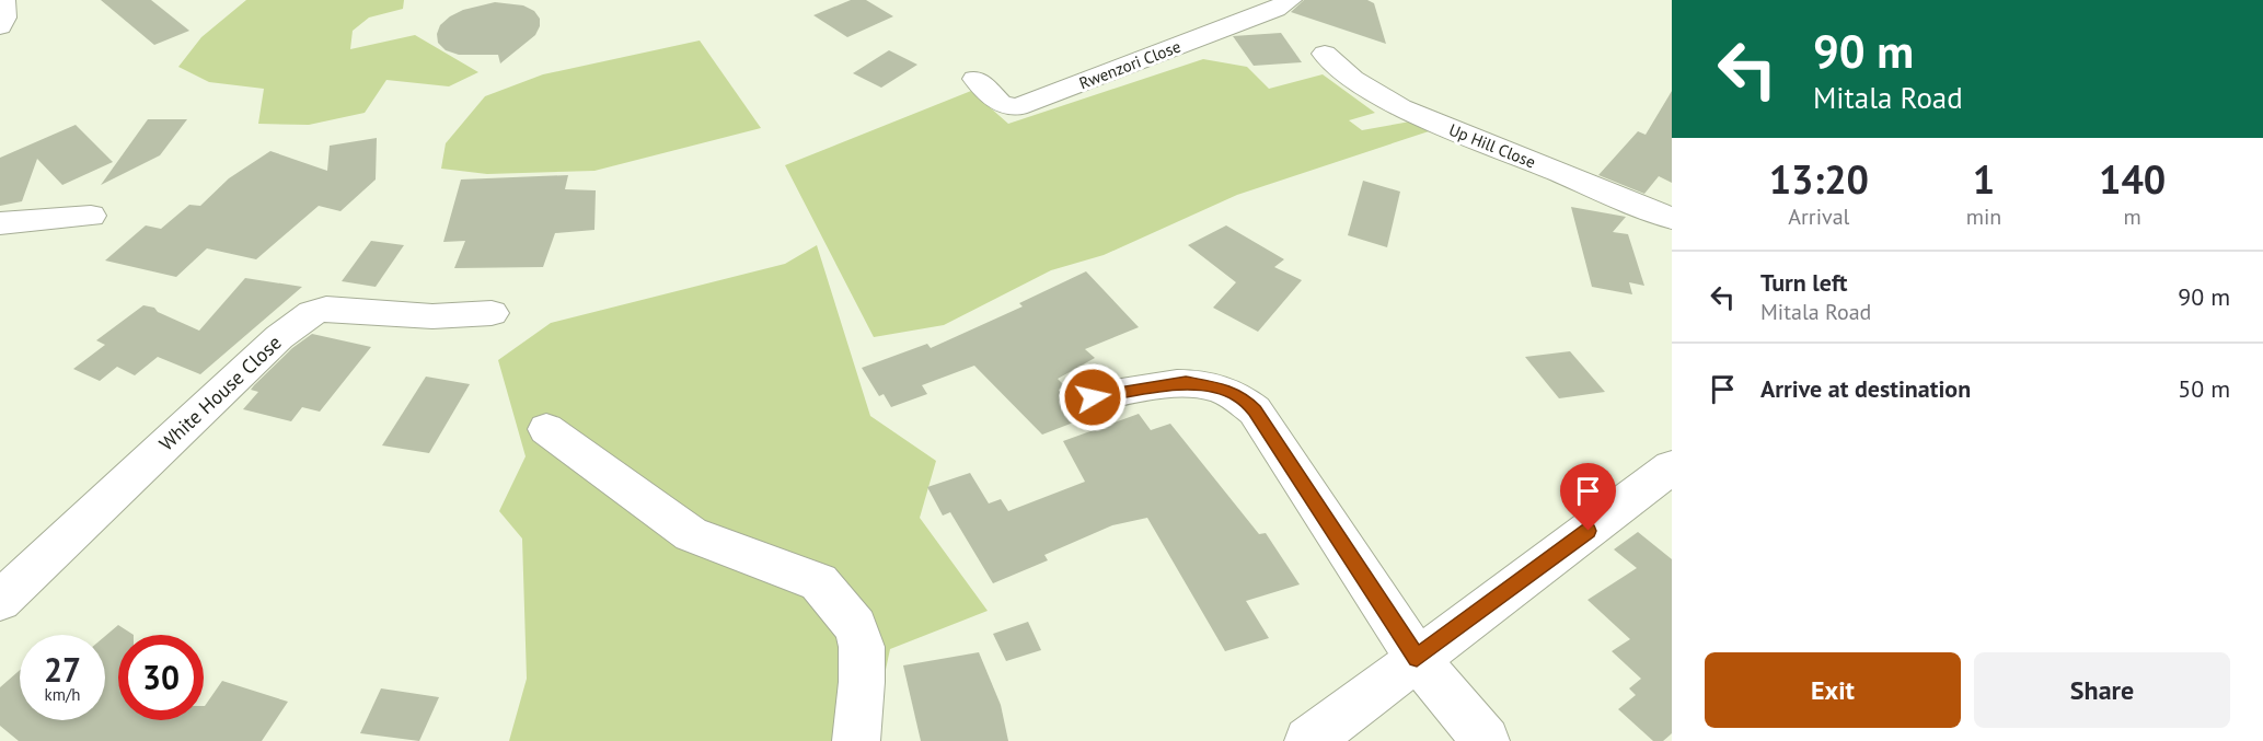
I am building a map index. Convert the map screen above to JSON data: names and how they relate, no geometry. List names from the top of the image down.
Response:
{
  "streets": {
    "street": ["Rwenzori Close", "Up Hill Close", "White House Close"]
  },
  "page": {
    "turn": ["90 m", "Mitala Road"],
    "eta": [
      "13:20",
      "Arrival",
      "1",
      "min",
      "140",
      "m"
    ],
    "list": [
      {
        "name": "Turn left",
        "note": "Mitala Road",
        "value": "90 m"
      },
      {
        "name": "Arrive at destination",
        "value": "50 m"
      }
    ],
    "speed": "27 km/h",
    "limit": "30",
    "buttons": ["Exit", "Share"]
  }
}
